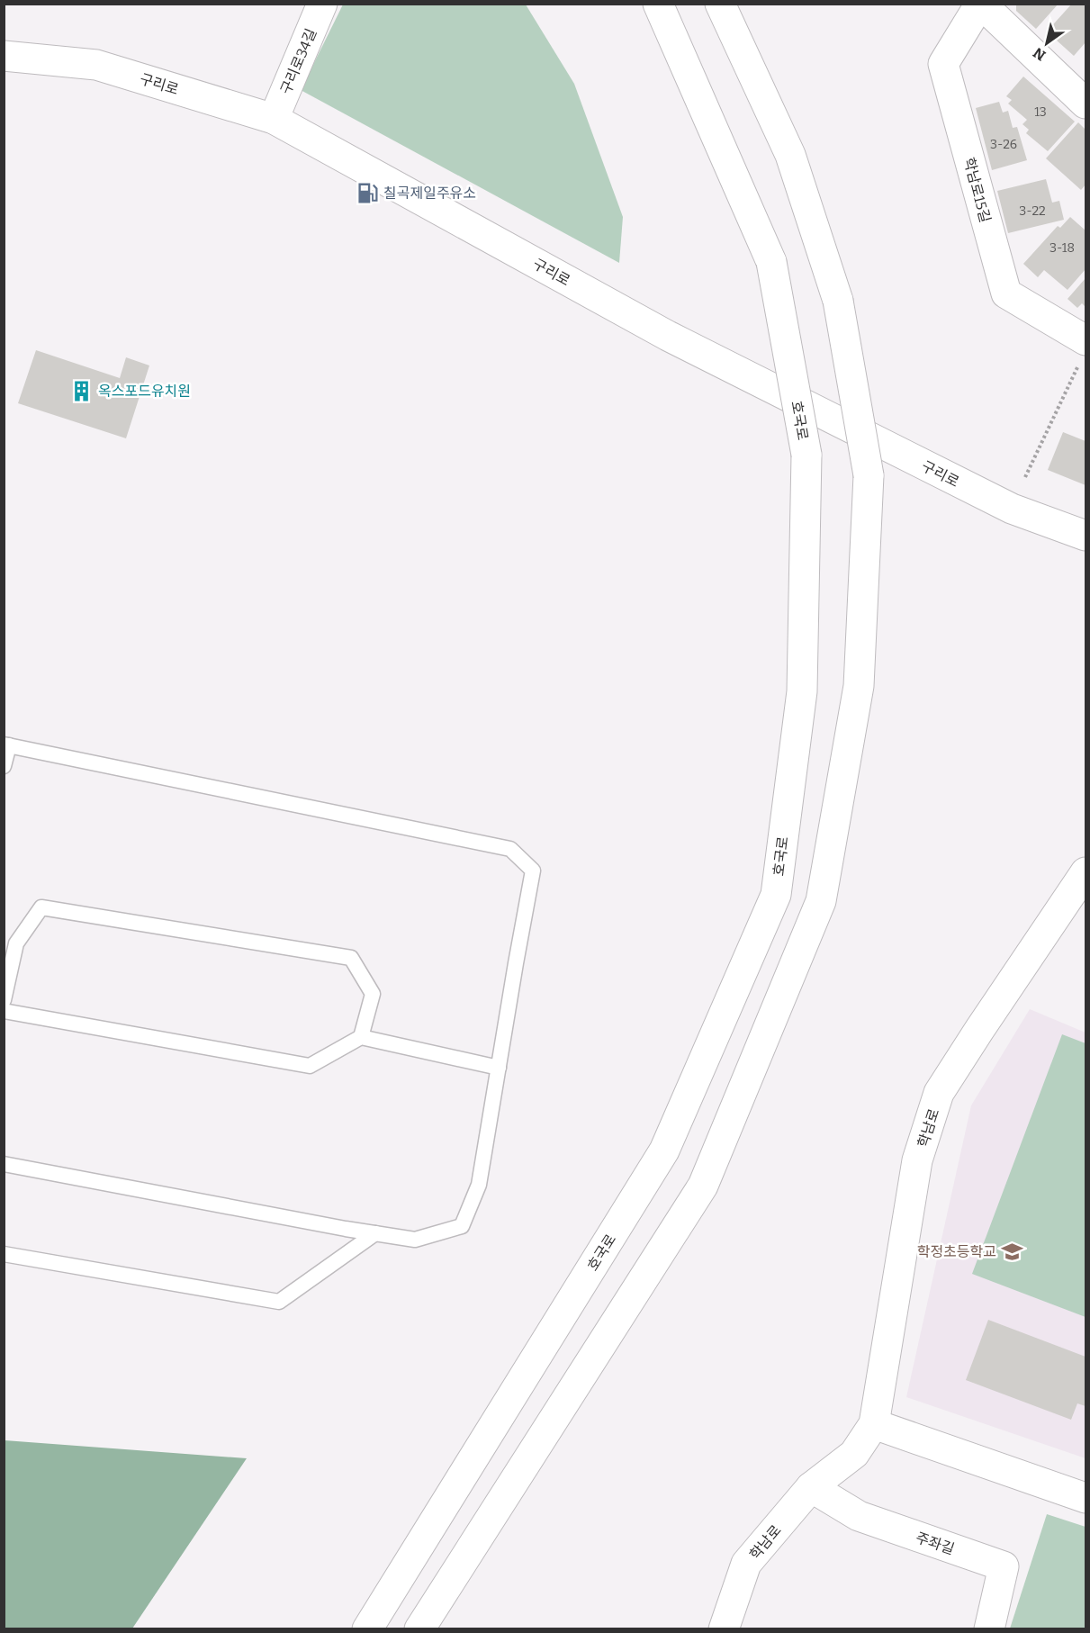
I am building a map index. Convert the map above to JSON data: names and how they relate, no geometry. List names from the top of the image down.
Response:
{
  "streets": {
    "main road": [
      "구리로34길",
      "구리로",
      "학남로15길",
      "호국로",
      "학남로",
      "주좌길"
    ]
  },
  "crossings": [
    ["구리로34길", "구리로"],
    ["학남로", "주좌길"]
  ],
  "places": {
    "fuel station": ["칠곡제일주유소"],
    "building": ["옥스포드유치원"],
    "school or university": ["학정초등학교"]
  },
  "house_numbers": [
    "13",
    "3-26",
    "3-22",
    "3-18"
  ],
  "north": "bottom left"
}
